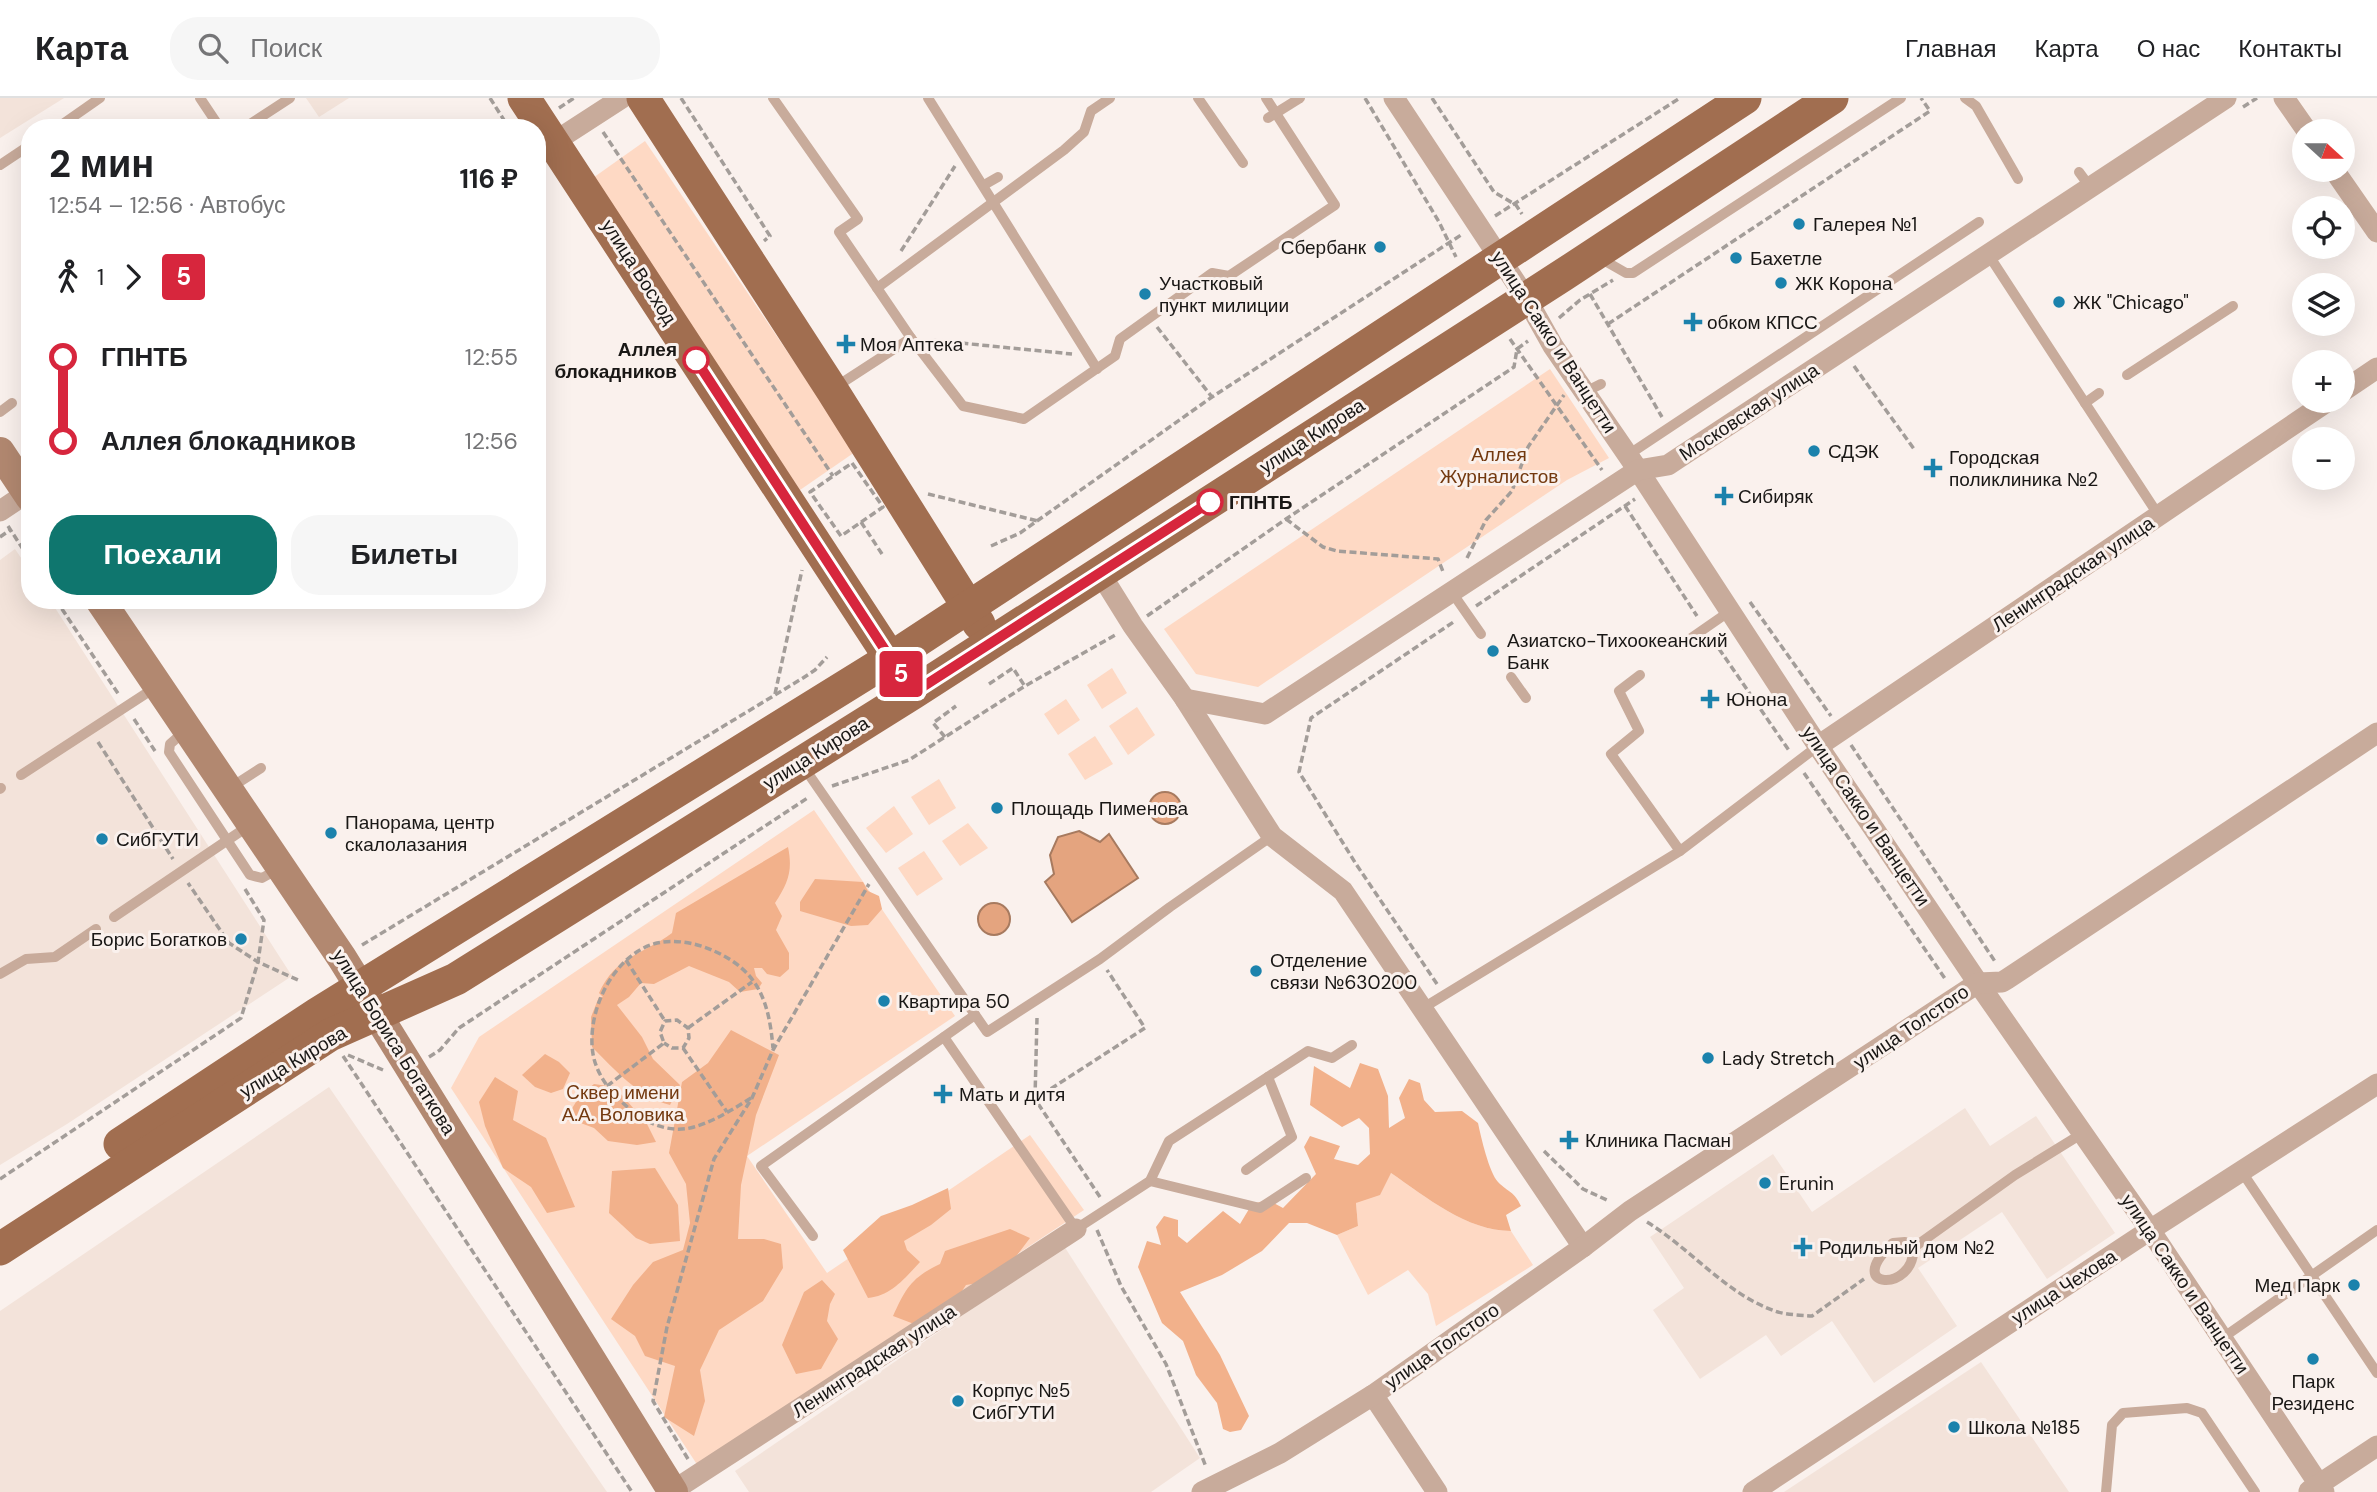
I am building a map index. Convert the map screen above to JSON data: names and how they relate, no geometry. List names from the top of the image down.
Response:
{
  "streets": {
    "main road": ["улица Восход", "улица Кирова", "улица Бориса Богаткова"],
    "street": [
      "улица Сакко и Ванцетти",
      "Московская улица",
      "Ленинградская улица",
      "улица Толстого",
      "улица Чехова"
    ]
  },
  "crossings": [
    ["улица Восход", "улица Кирова"],
    ["улица Сакко и Ванцетти", "Московская улица"],
    ["улица Сакко и Ванцетти", "улица Кирова"],
    ["улица Сакко и Ванцетти", "Ленинградская улица"],
    ["улица Сакко и Ванцетти", "улица Толстого"],
    ["улица Сакко и Ванцетти", "улица Чехова"],
    ["улица Кирова", "улица Бориса Богаткова"],
    ["Ленинградская улица", "улица Бориса Богаткова"]
  ],
  "parks": ["Аллея Журналистов", "Cквер имени А.А. Воловика"],
  "places": {
    "other": [
      "Галерея №1",
      "Сбербанк",
      "Бахетле",
      "ЖК Корона",
      "Участковый пункт милиции",
      "ЖК \"Chicago\"",
      "Аллея блокадников",
      "СДЭК",
      "ГПНТБ",
      "Азиатско-Тихоокеанский Банк",
      "Площадь Пименова",
      "Панорама, центр скалолазания",
      "СибГУТИ",
      "Борис Богатков",
      "Отделение связи №630200",
      "Квартира 50",
      "Lady Stretch",
      "Erunin",
      "Мед Парк",
      "Парк Резиденс",
      "Корпус №5 СибГУТИ",
      "Школа №185"
    ],
    "health": [
      "обком КПСС",
      "Моя Аптека",
      "Городская поликлиника №2",
      "Сибиряк",
      "Юнона",
      "Мать и дитя",
      "Клиника Пасман",
      "Родильный дом №2"
    ]
  },
  "lines": ["bus line 5"],
  "north": "right",
  "page": {
    "header": "Карта",
    "search": "Поиск",
    "nav": [
      "Главная",
      "Карта",
      "О нас",
      "Контакты"
    ],
    "on_map": "5",
    "map_buttons": ["+", "−"],
    "heading": ["2 мин", "12:54 – 12:56 · Автобус", "116 ₽"],
    "legs": ["1", "5"],
    "list": [
      {
        "name": "ГПНТБ",
        "value": "12:55"
      },
      {
        "name": "Аллея блокадников",
        "value": "12:56"
      }
    ],
    "buttons": ["Поехали", "Билеты"]
  }
}
